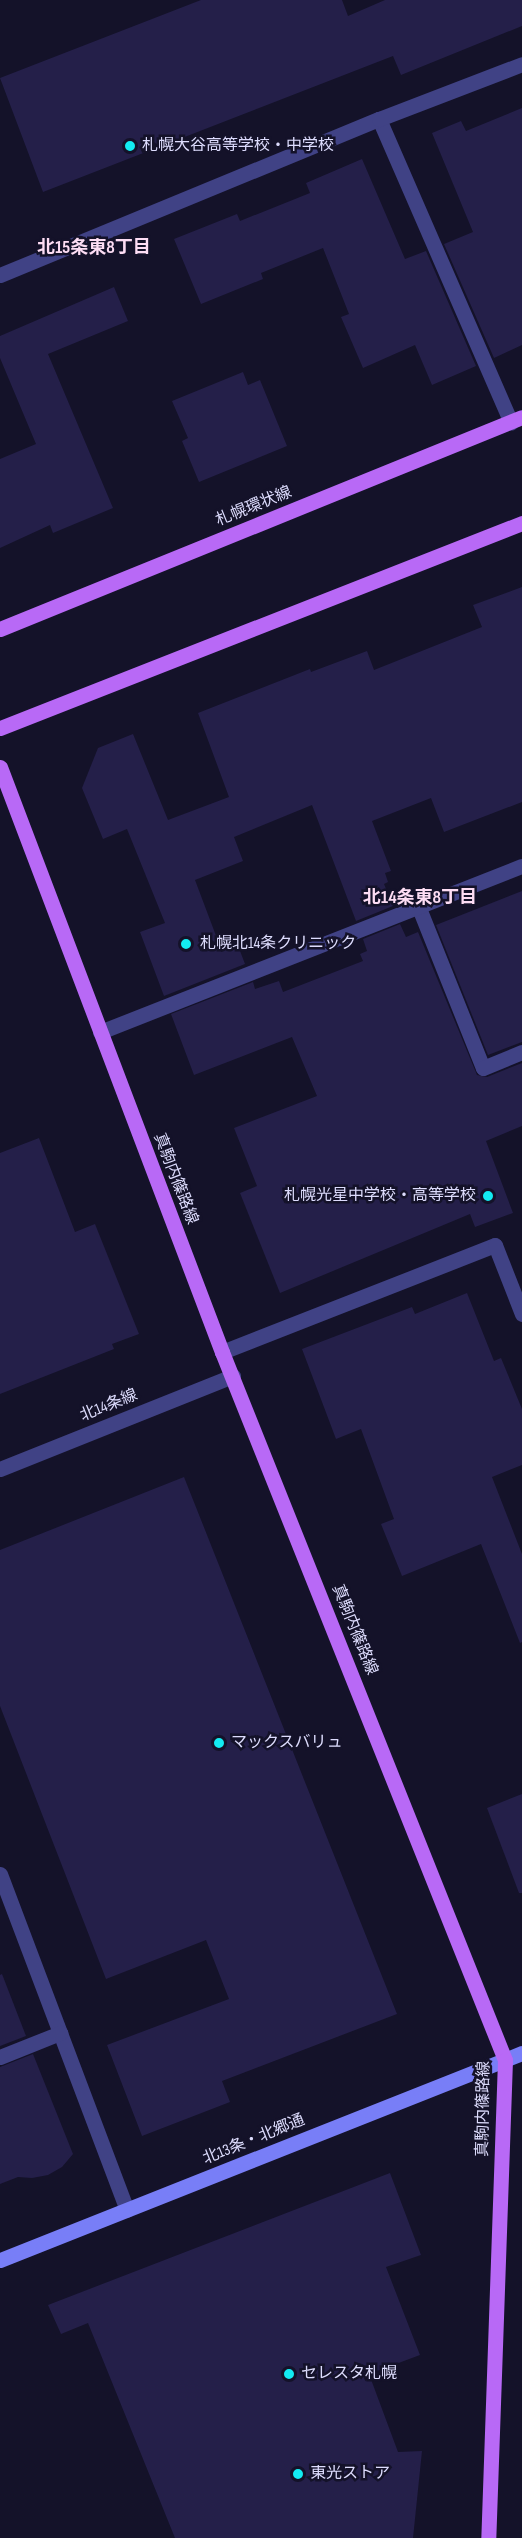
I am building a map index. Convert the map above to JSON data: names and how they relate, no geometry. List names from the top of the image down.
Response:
{
  "streets": {
    "main road": ["札幌環状線", "真駒内篠路線"],
    "street": ["北14条線", "北13条・北郷通"]
  },
  "crossings": [
    ["真駒内篠路線", "北14条線"],
    ["真駒内篠路線", "北13条・北郷通"]
  ],
  "districts": ["北15条東8丁目", "北14条東8丁目"],
  "places": [
    "札幌大谷高等学校・中学校",
    "札幌北14条クリニック",
    "札幌光星中学校・高等学校",
    "マックスバリュ",
    "セレスタ札幌",
    "東光ストア"
  ]
}
